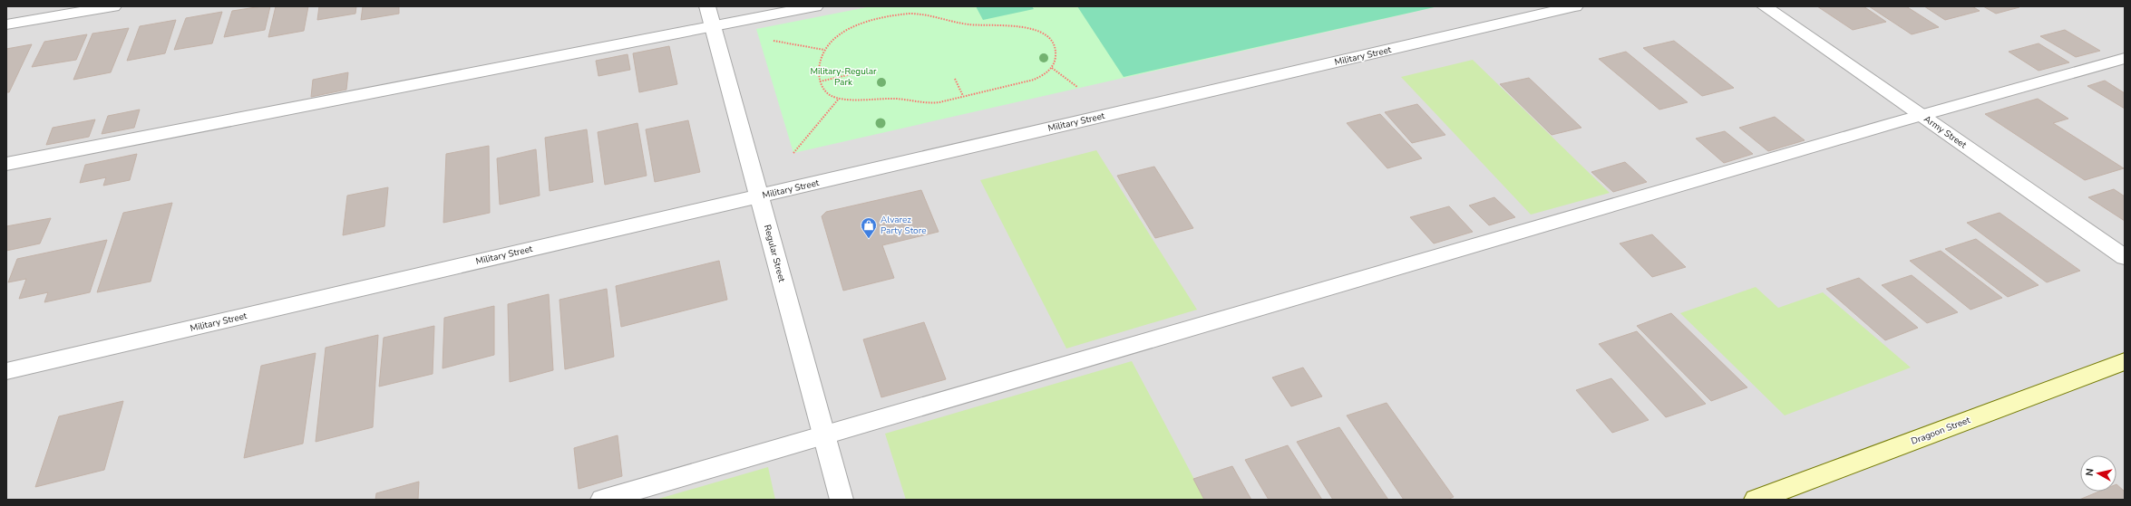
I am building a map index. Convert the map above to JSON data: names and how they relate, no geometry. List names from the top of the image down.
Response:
{
  "streets": {
    "main road": ["Dragoon Street"],
    "street": ["Military Street", "Army Street", "Regular Street"]
  },
  "crossings": [
    ["Military Street", "Regular Street"]
  ],
  "parks": ["Military-Regular Park"],
  "places": {
    "shop": ["Alvarez Party Store"]
  },
  "north": "left"
}
